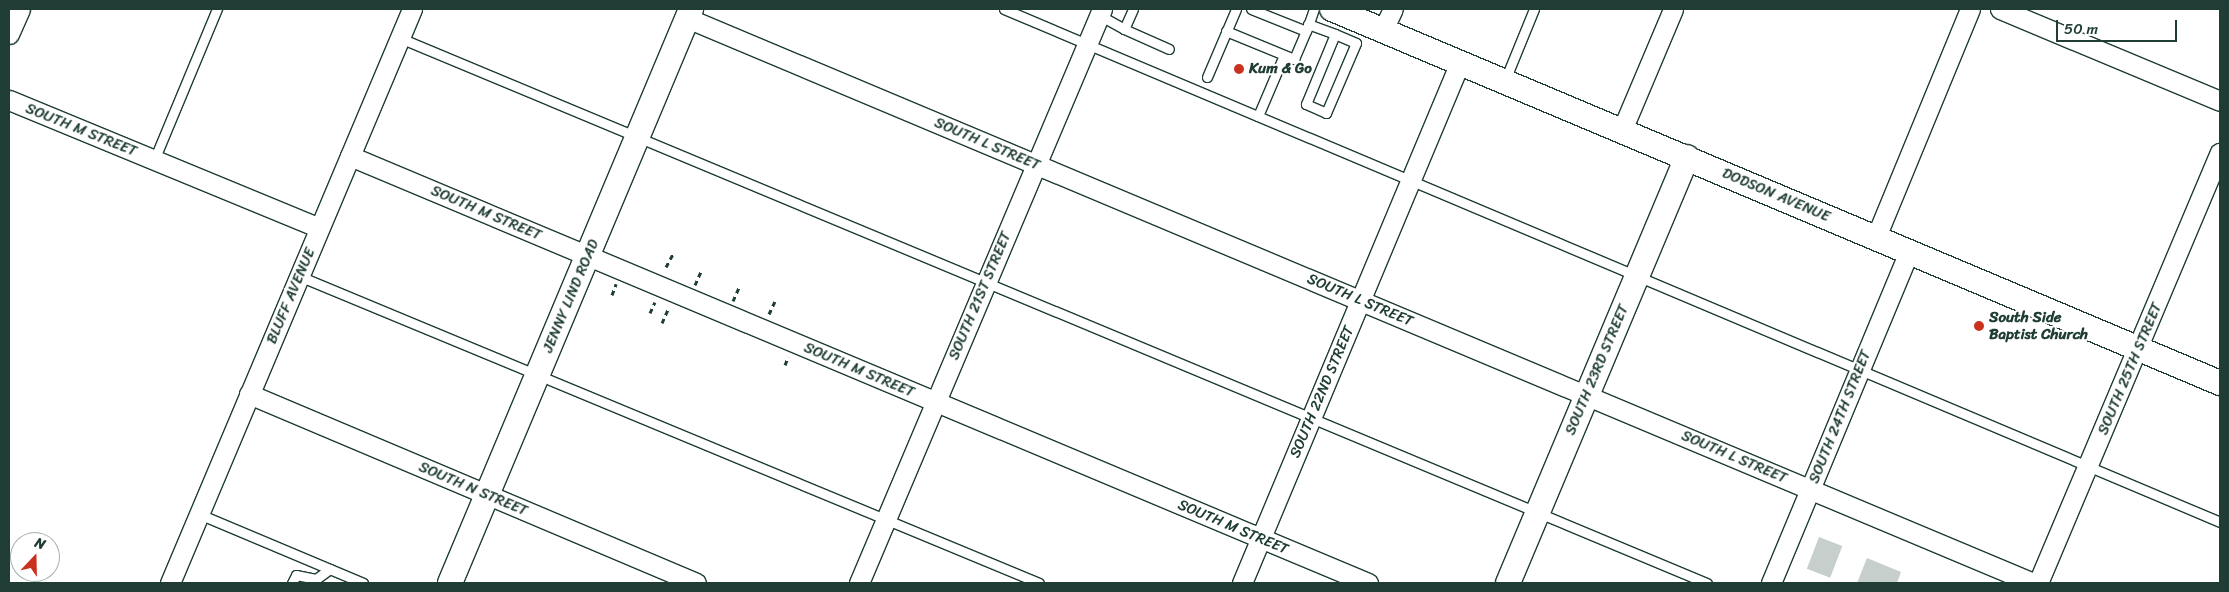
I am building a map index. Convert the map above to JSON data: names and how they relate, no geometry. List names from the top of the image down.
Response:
{
  "streets": {
    "street": [
      "SOUTH M STREET",
      "SOUTH L STREET",
      "DODSON AVENUE",
      "BLUFF AVENUE",
      "JENNY LIND ROAD",
      "SOUTH 21ST STREET",
      "SOUTH 25TH STREET",
      "SOUTH 23RD STREET",
      "SOUTH 22ND STREET",
      "SOUTH 24TH STREET",
      "SOUTH N STREET"
    ]
  },
  "crossings": [
    ["SOUTH M STREET", "BLUFF AVENUE"],
    ["SOUTH M STREET", "JENNY LIND ROAD"],
    ["SOUTH M STREET", "SOUTH 21ST STREET"],
    ["SOUTH M STREET", "SOUTH 22ND STREET"],
    ["SOUTH L STREET", "JENNY LIND ROAD"],
    ["SOUTH L STREET", "SOUTH 21ST STREET"],
    ["SOUTH L STREET", "SOUTH 23RD STREET"],
    ["SOUTH L STREET", "SOUTH 22ND STREET"],
    ["SOUTH L STREET", "SOUTH 24TH STREET"],
    ["DODSON AVENUE", "SOUTH 25TH STREET"],
    ["DODSON AVENUE", "SOUTH 23RD STREET"],
    ["DODSON AVENUE", "SOUTH 22ND STREET"],
    ["DODSON AVENUE", "SOUTH 24TH STREET"],
    ["BLUFF AVENUE", "SOUTH N STREET"],
    ["JENNY LIND ROAD", "SOUTH N STREET"]
  ],
  "places": ["Kum & Go", "South Side Baptist Church"],
  "scale_bar": "50 m",
  "north": "top"
}
